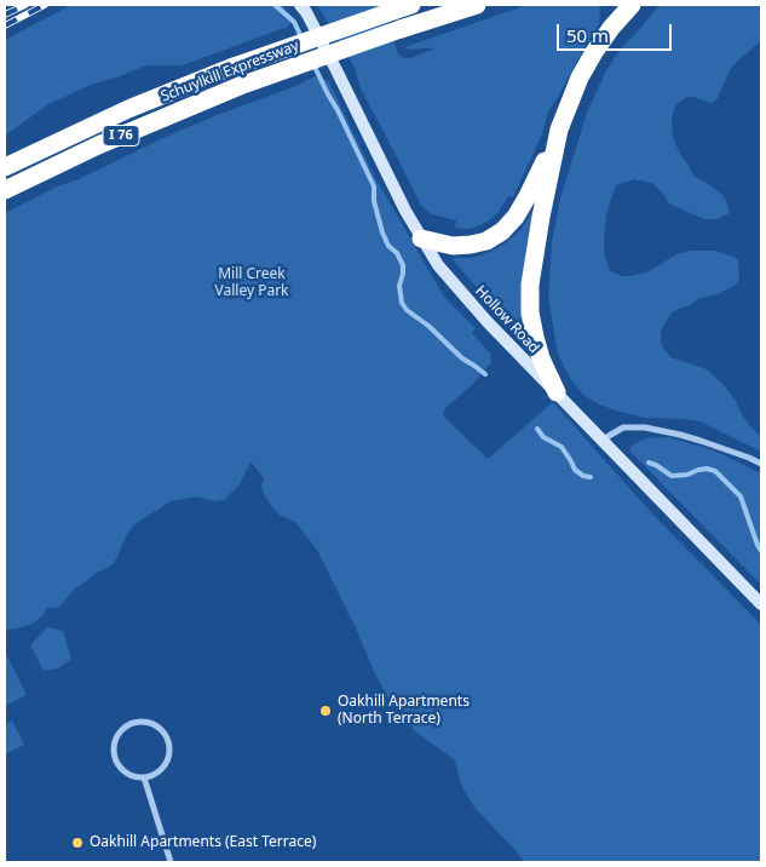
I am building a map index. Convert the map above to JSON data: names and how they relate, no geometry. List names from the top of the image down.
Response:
{
  "streets": {
    "highway": ["Schuylkill Expressway", "I 76"],
    "main road": ["Hollow Road"]
  },
  "parks": ["Mill Creek Valley Park"],
  "places": ["Oakhill Apartments (North Terrace)", "Oakhill Apartments (East Terrace)"],
  "scale_bar": "50 m"
}
